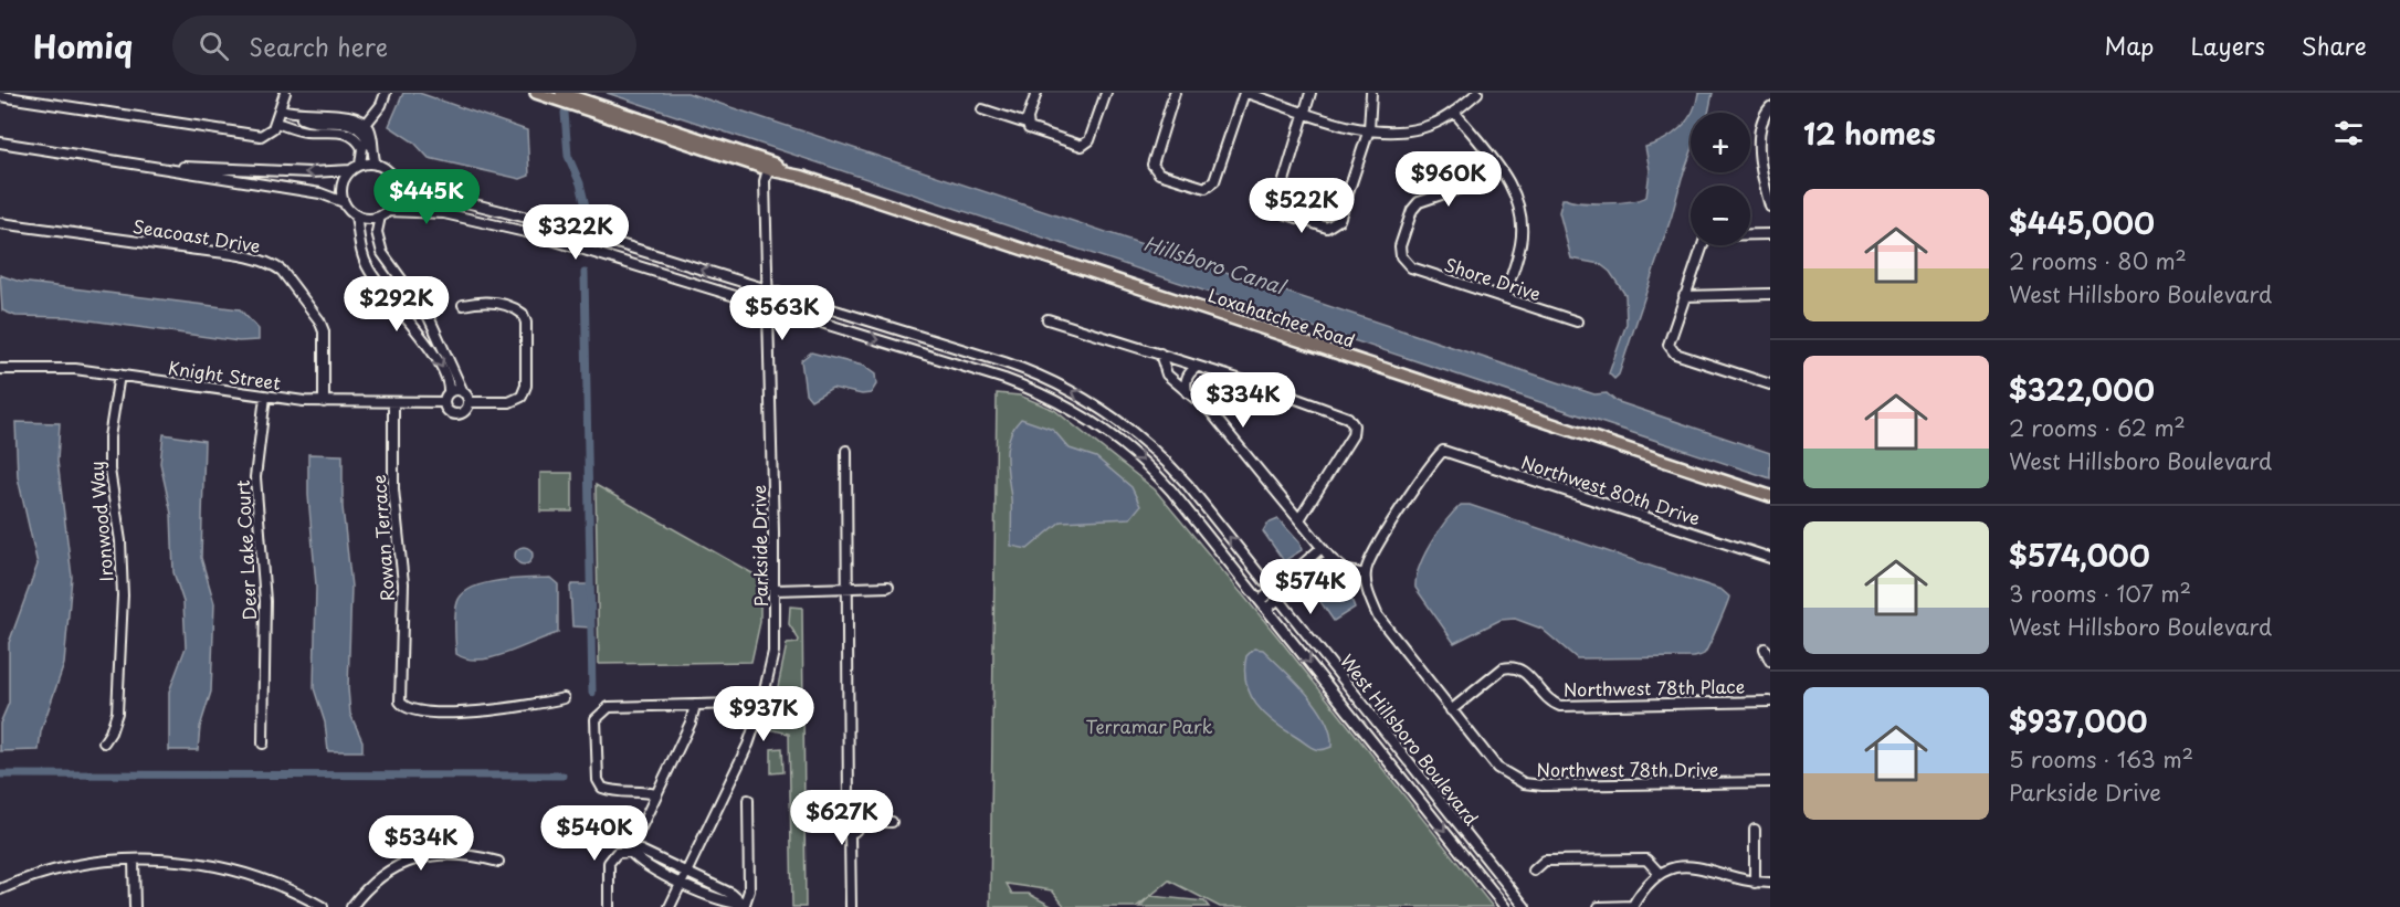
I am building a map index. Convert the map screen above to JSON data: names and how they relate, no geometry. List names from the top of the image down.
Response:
{
  "streets": {
    "main road": ["Loxahatchee Road"],
    "street": [
      "Seacoast Drive",
      "Shore Drive",
      "Knight Street",
      "Northwest 80th Drive",
      "Ironwood Way",
      "Rowan Terrace",
      "Parkside Drive",
      "Deer Lake Court",
      "Northwest 78th Place",
      "West Hillsboro Boulevard",
      "Northwest 78th Drive"
    ]
  },
  "crossings": [
    ["Seacoast Drive", "Knight Street"],
    ["Loxahatchee Road", "Parkside Drive"],
    ["Knight Street", "Ironwood Way"],
    ["Knight Street", "Rowan Terrace"],
    ["Knight Street", "Deer Lake Court"],
    ["Northwest 80th Drive", "Northwest 78th Drive"],
    ["Parkside Drive", "West Hillsboro Boulevard"],
    ["Northwest 78th Place", "Northwest 78th Drive"]
  ],
  "water": ["Hillsboro Canal"],
  "parks": ["Terramar Park"],
  "page": {
    "header": "Homiq",
    "search": "Search here",
    "nav": ["Map", "Layers", "Share"],
    "heading": "12 homes",
    "map_buttons": ["+", "−"],
    "price": [
      "$960K",
      "$445K",
      "$522K",
      "$322K",
      "$292K",
      "$563K",
      "$334K",
      "$574K",
      "$937K",
      "$627K",
      "$540K",
      "$534K"
    ],
    "list": [
      {
        "name": "$445,000",
        "note": "2 rooms · 80 m² · West Hillsboro Boulevard"
      },
      {
        "name": "$322,000",
        "note": "2 rooms · 62 m² · West Hillsboro Boulevard"
      },
      {
        "name": "$574,000",
        "note": "3 rooms · 107 m² · West Hillsboro Boulevard"
      },
      {
        "name": "$937,000",
        "note": "5 rooms · 163 m² · Parkside Drive"
      }
    ]
  }
}
